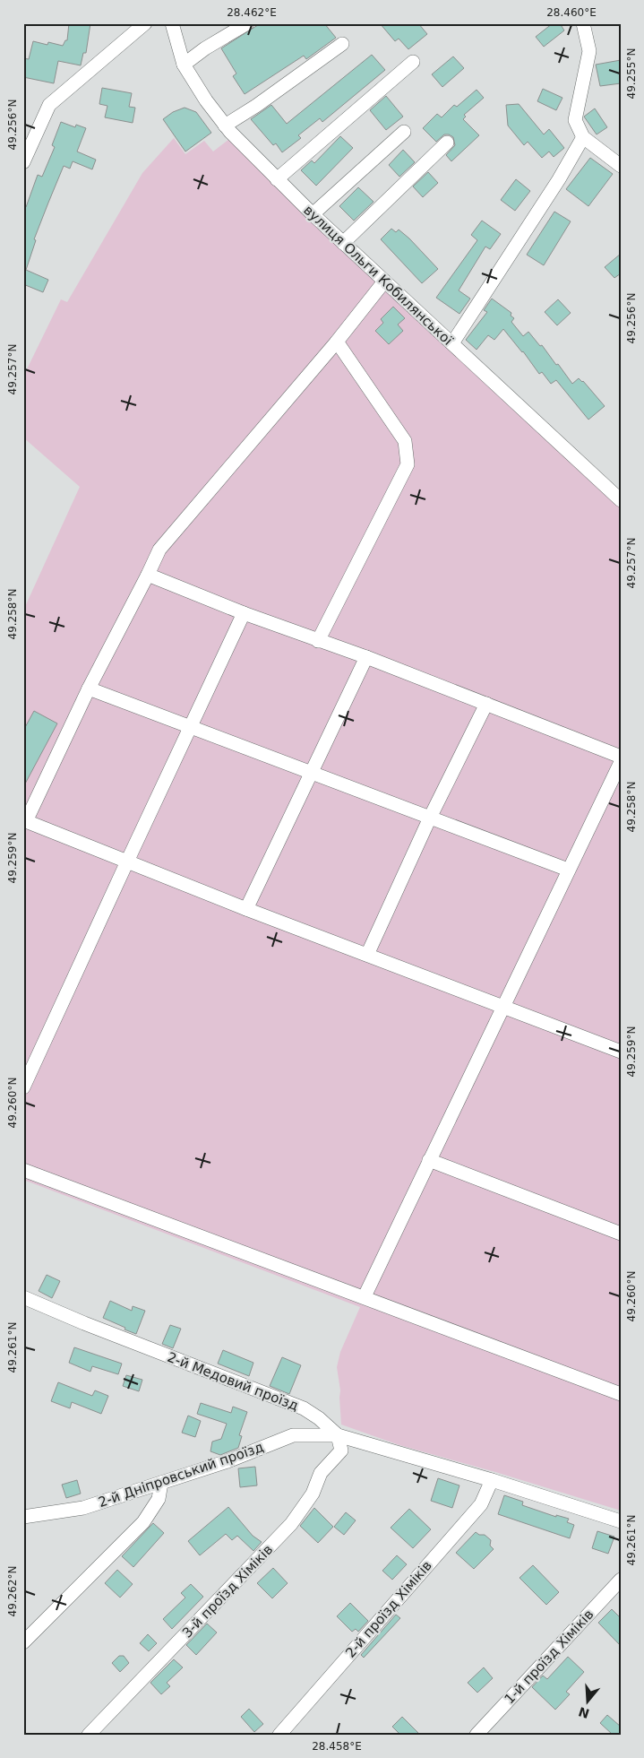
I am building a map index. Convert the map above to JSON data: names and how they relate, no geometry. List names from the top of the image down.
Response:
{
  "streets": {
    "street": [
      "вулиця Ольги Кобилянської",
      "2-й Медовий проїзд",
      "2-й Дніпровський проїзд",
      "3-й проїзд Хіміків",
      "2-й проїзд Хіміків",
      "1-й проїзд Хіміків"
    ]
  },
  "crossings": [
    ["2-й Медовий проїзд", "2-й Дніпровський проїзд"],
    ["2-й Медовий проїзд", "3-й проїзд Хіміків"],
    ["2-й Медовий проїзд", "2-й проїзд Хіміків"],
    ["2-й Дніпровський проїзд", "3-й проїзд Хіміків"]
  ],
  "north": "bottom",
  "coordinates": [
    "28.462°E",
    "28.460°E",
    "49.255°N",
    "49.256°N",
    "49.257°N",
    "49.258°N",
    "49.259°N",
    "49.260°N",
    "49.261°N",
    "49.262°N",
    "28.458°E"
  ]
}
